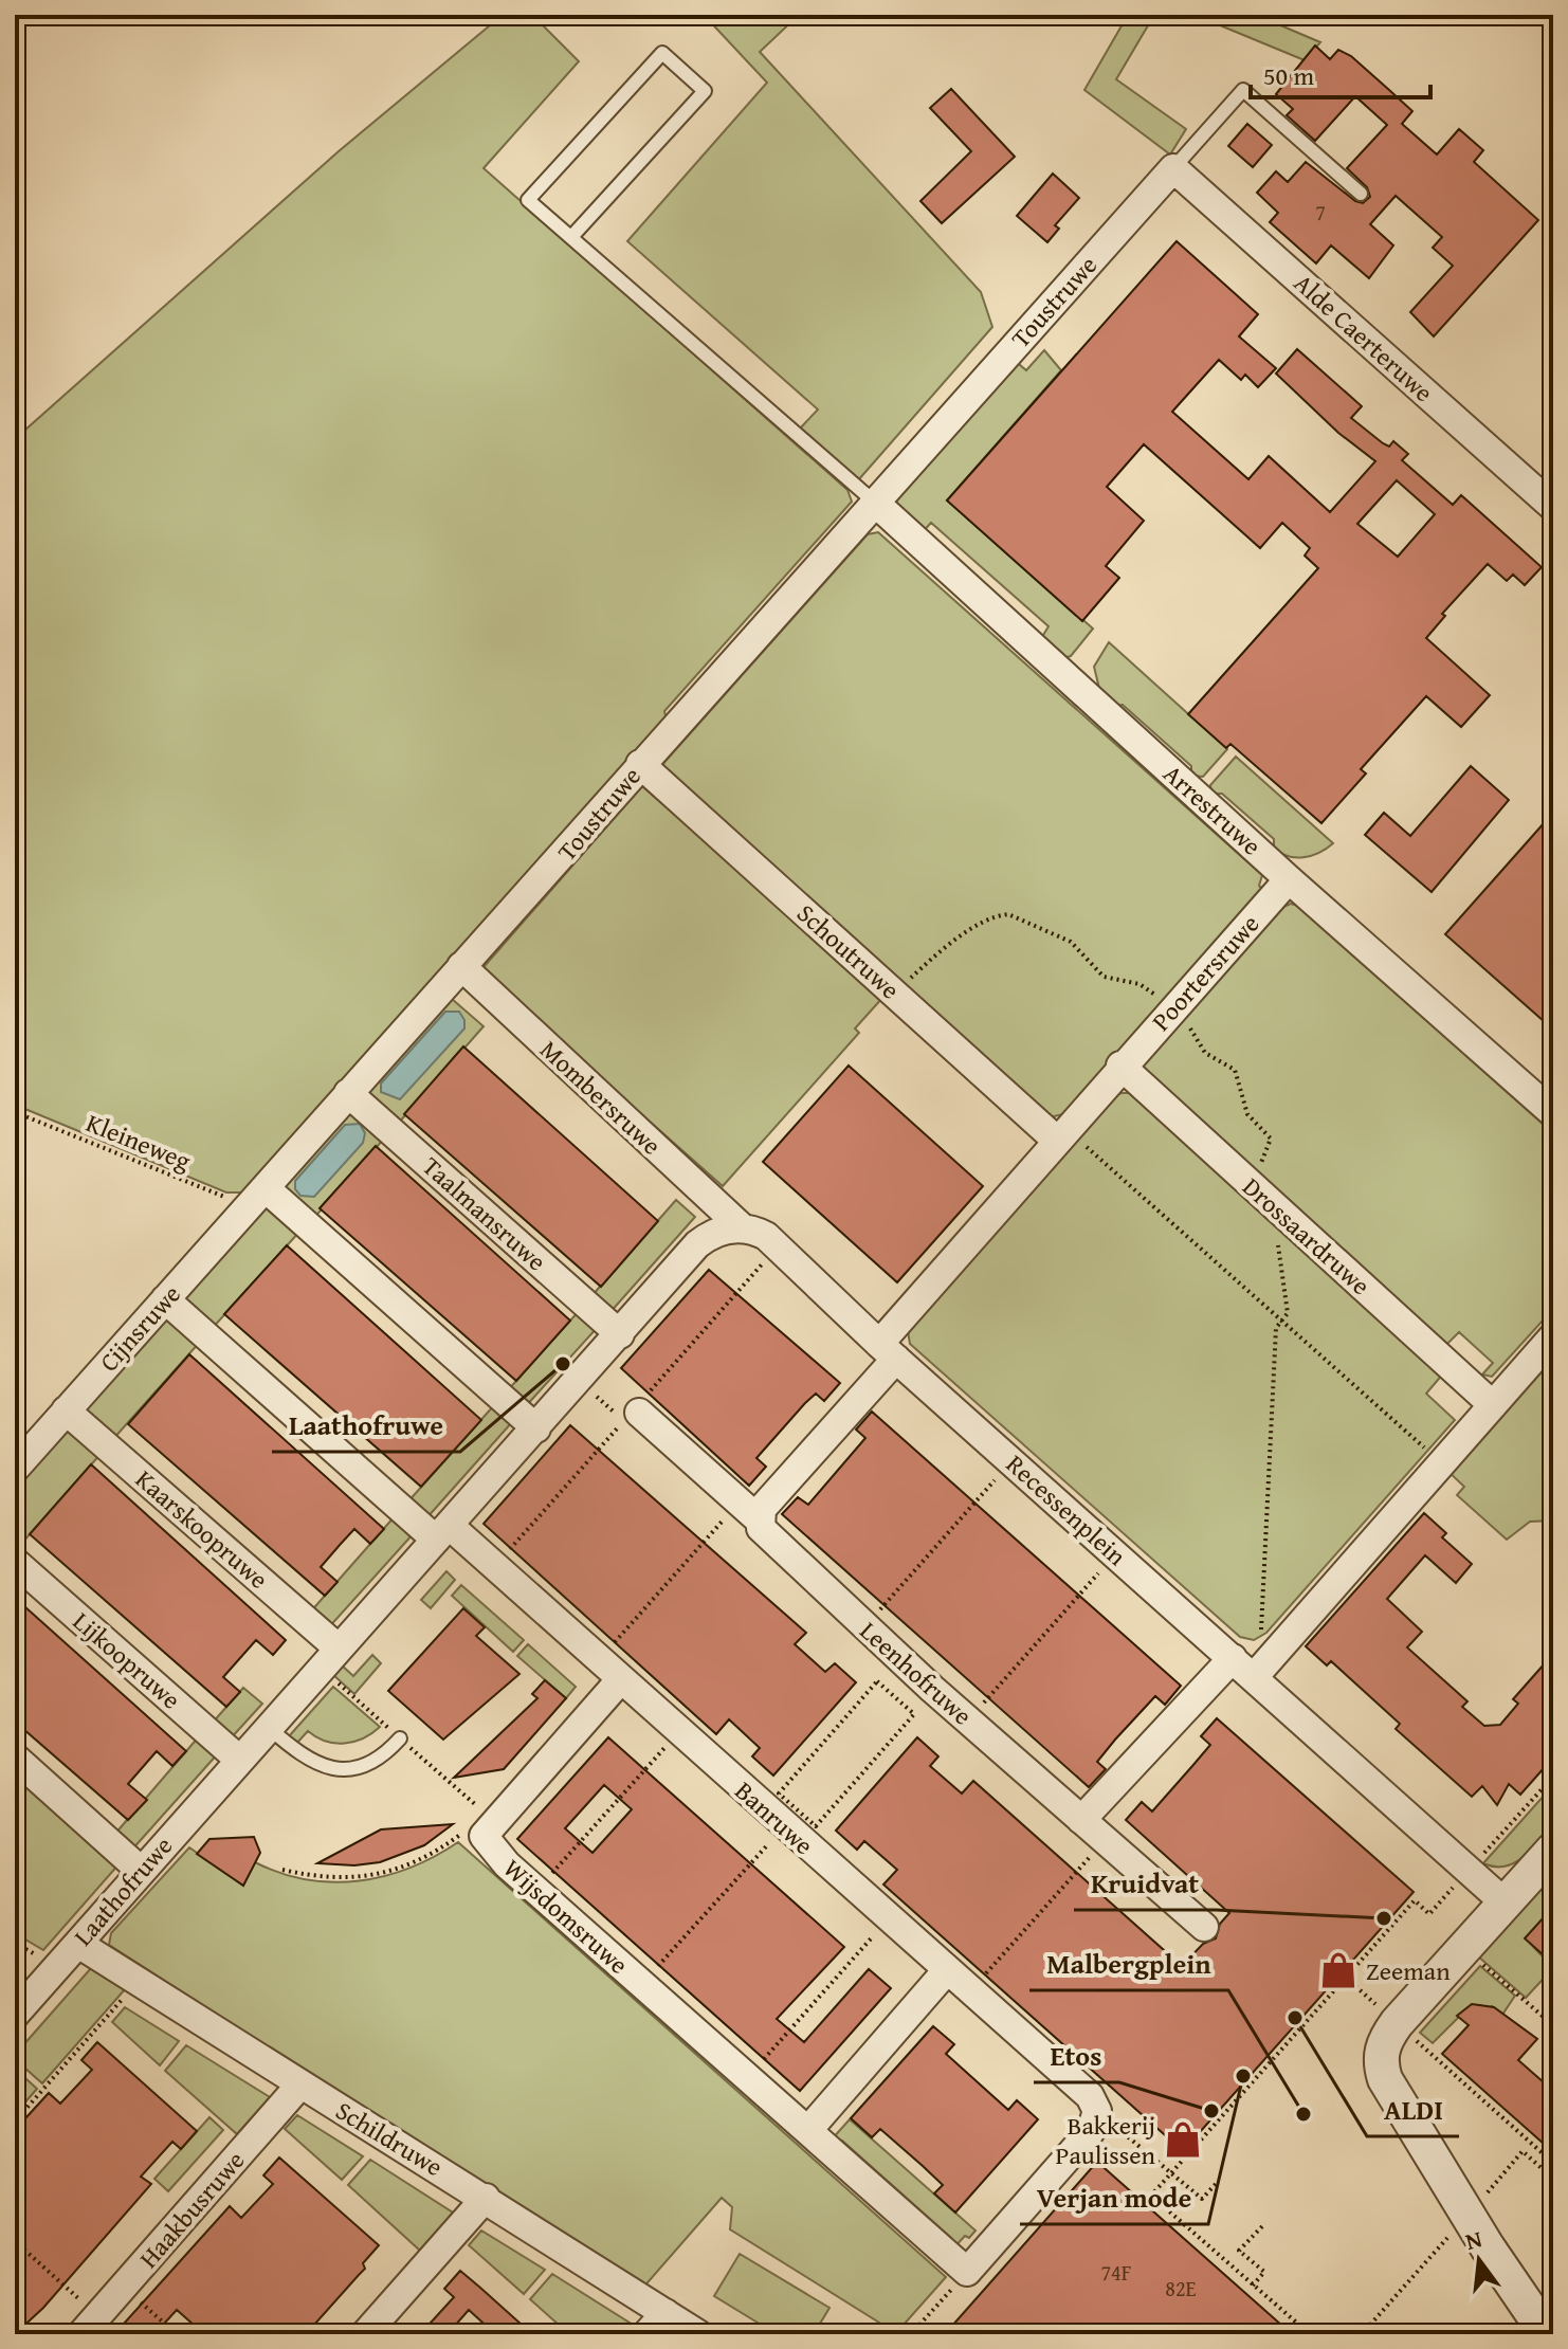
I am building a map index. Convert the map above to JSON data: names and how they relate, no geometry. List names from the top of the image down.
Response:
{
  "streets": {
    "street": [
      "Toustruwe",
      "Alde Caerteruwe",
      "Arrestruwe",
      "Schoutruwe",
      "Poortersruwe",
      "Mombersruwe",
      "Taalmansruwe",
      "Drossaardruwe",
      "Cijnsruwe",
      "Recessenplein",
      "Kaarskoopruwe",
      "Lijkoopruwe",
      "Leenhofruwe",
      "Banruwe",
      "Laathofruwe",
      "Wijsdomsruwe",
      "Schildruwe",
      "Haakbusruwe"
    ],
    "path": ["Kleineweg"]
  },
  "crossings": [
    ["Toustruwe", "Alde Caerteruwe"],
    ["Toustruwe", "Arrestruwe"],
    ["Toustruwe", "Schoutruwe"],
    ["Toustruwe", "Mombersruwe"],
    ["Toustruwe", "Kleineweg"],
    ["Toustruwe", "Taalmansruwe"],
    ["Toustruwe", "Cijnsruwe"],
    ["Arrestruwe", "Poortersruwe"],
    ["Poortersruwe", "Drossaardruwe"],
    ["Mombersruwe", "Recessenplein"],
    ["Mombersruwe", "Laathofruwe"],
    ["Kleineweg", "Cijnsruwe"],
    ["Taalmansruwe", "Laathofruwe"],
    ["Cijnsruwe", "Kaarskoopruwe"],
    ["Cijnsruwe", "Banruwe"],
    ["Recessenplein", "Laathofruwe"],
    ["Kaarskoopruwe", "Laathofruwe"],
    ["Lijkoopruwe", "Laathofruwe"],
    ["Banruwe", "Laathofruwe"],
    ["Banruwe", "Wijsdomsruwe"],
    ["Laathofruwe", "Schildruwe"],
    ["Schildruwe", "Haakbusruwe"]
  ],
  "places": {
    "other": [
      "Laathofruwe",
      "Kruidvat",
      "ALDI",
      "Verjan mode",
      "Etos",
      "Malbergplein"
    ],
    "shop": ["Zeeman", "Bakkerij Paulissen"]
  },
  "house_numbers": ["7", "74F", "82E"],
  "scale_bar": "50 m",
  "north": "top"
}
